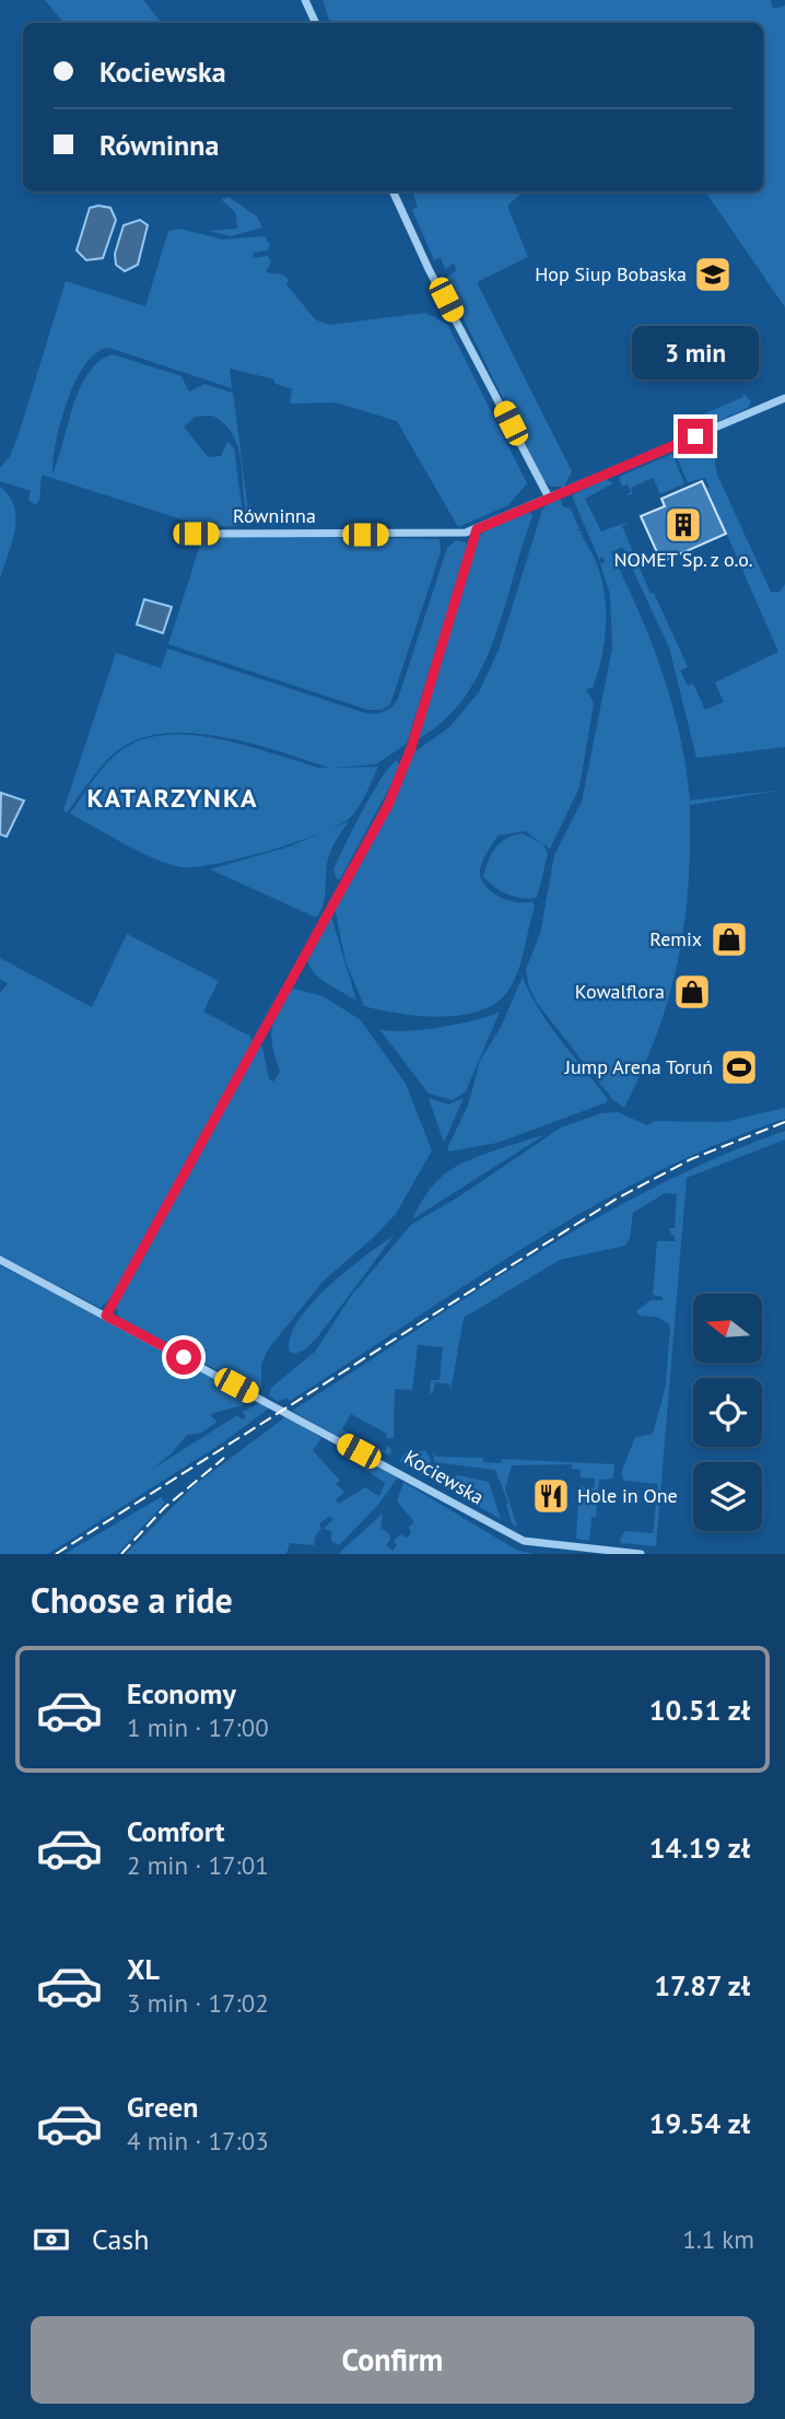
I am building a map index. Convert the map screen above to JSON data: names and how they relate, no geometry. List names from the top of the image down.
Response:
{
  "streets": {
    "street": ["Równinna", "Kociewska"]
  },
  "districts": ["KATARZYNKA"],
  "places": {
    "school or university": ["Hop Siup Bobaska"],
    "building": ["NOMET Sp. z o.o."],
    "shop": ["Remix", "Kowalflora"],
    "sports": ["Jump Arena Toruń"],
    "restaurant": ["Hole in One"]
  },
  "north": "left",
  "page": {
    "banner": ["Kociewska", "Równinna"],
    "bubble": "3 min",
    "heading": "Choose a ride",
    "list": [
      {
        "name": "Economy",
        "note": "1 min · 17:00",
        "value": "10.51 zł"
      },
      {
        "name": "Comfort",
        "note": "2 min · 17:01",
        "value": "14.19 zł"
      },
      {
        "name": "XL",
        "note": "3 min · 17:02",
        "value": "17.87 zł"
      },
      {
        "name": "Green",
        "note": "4 min · 17:03",
        "value": "19.54 zł"
      }
    ],
    "pay": ["Cash", "1.1 km"],
    "buttons": "Confirm"
  }
}
